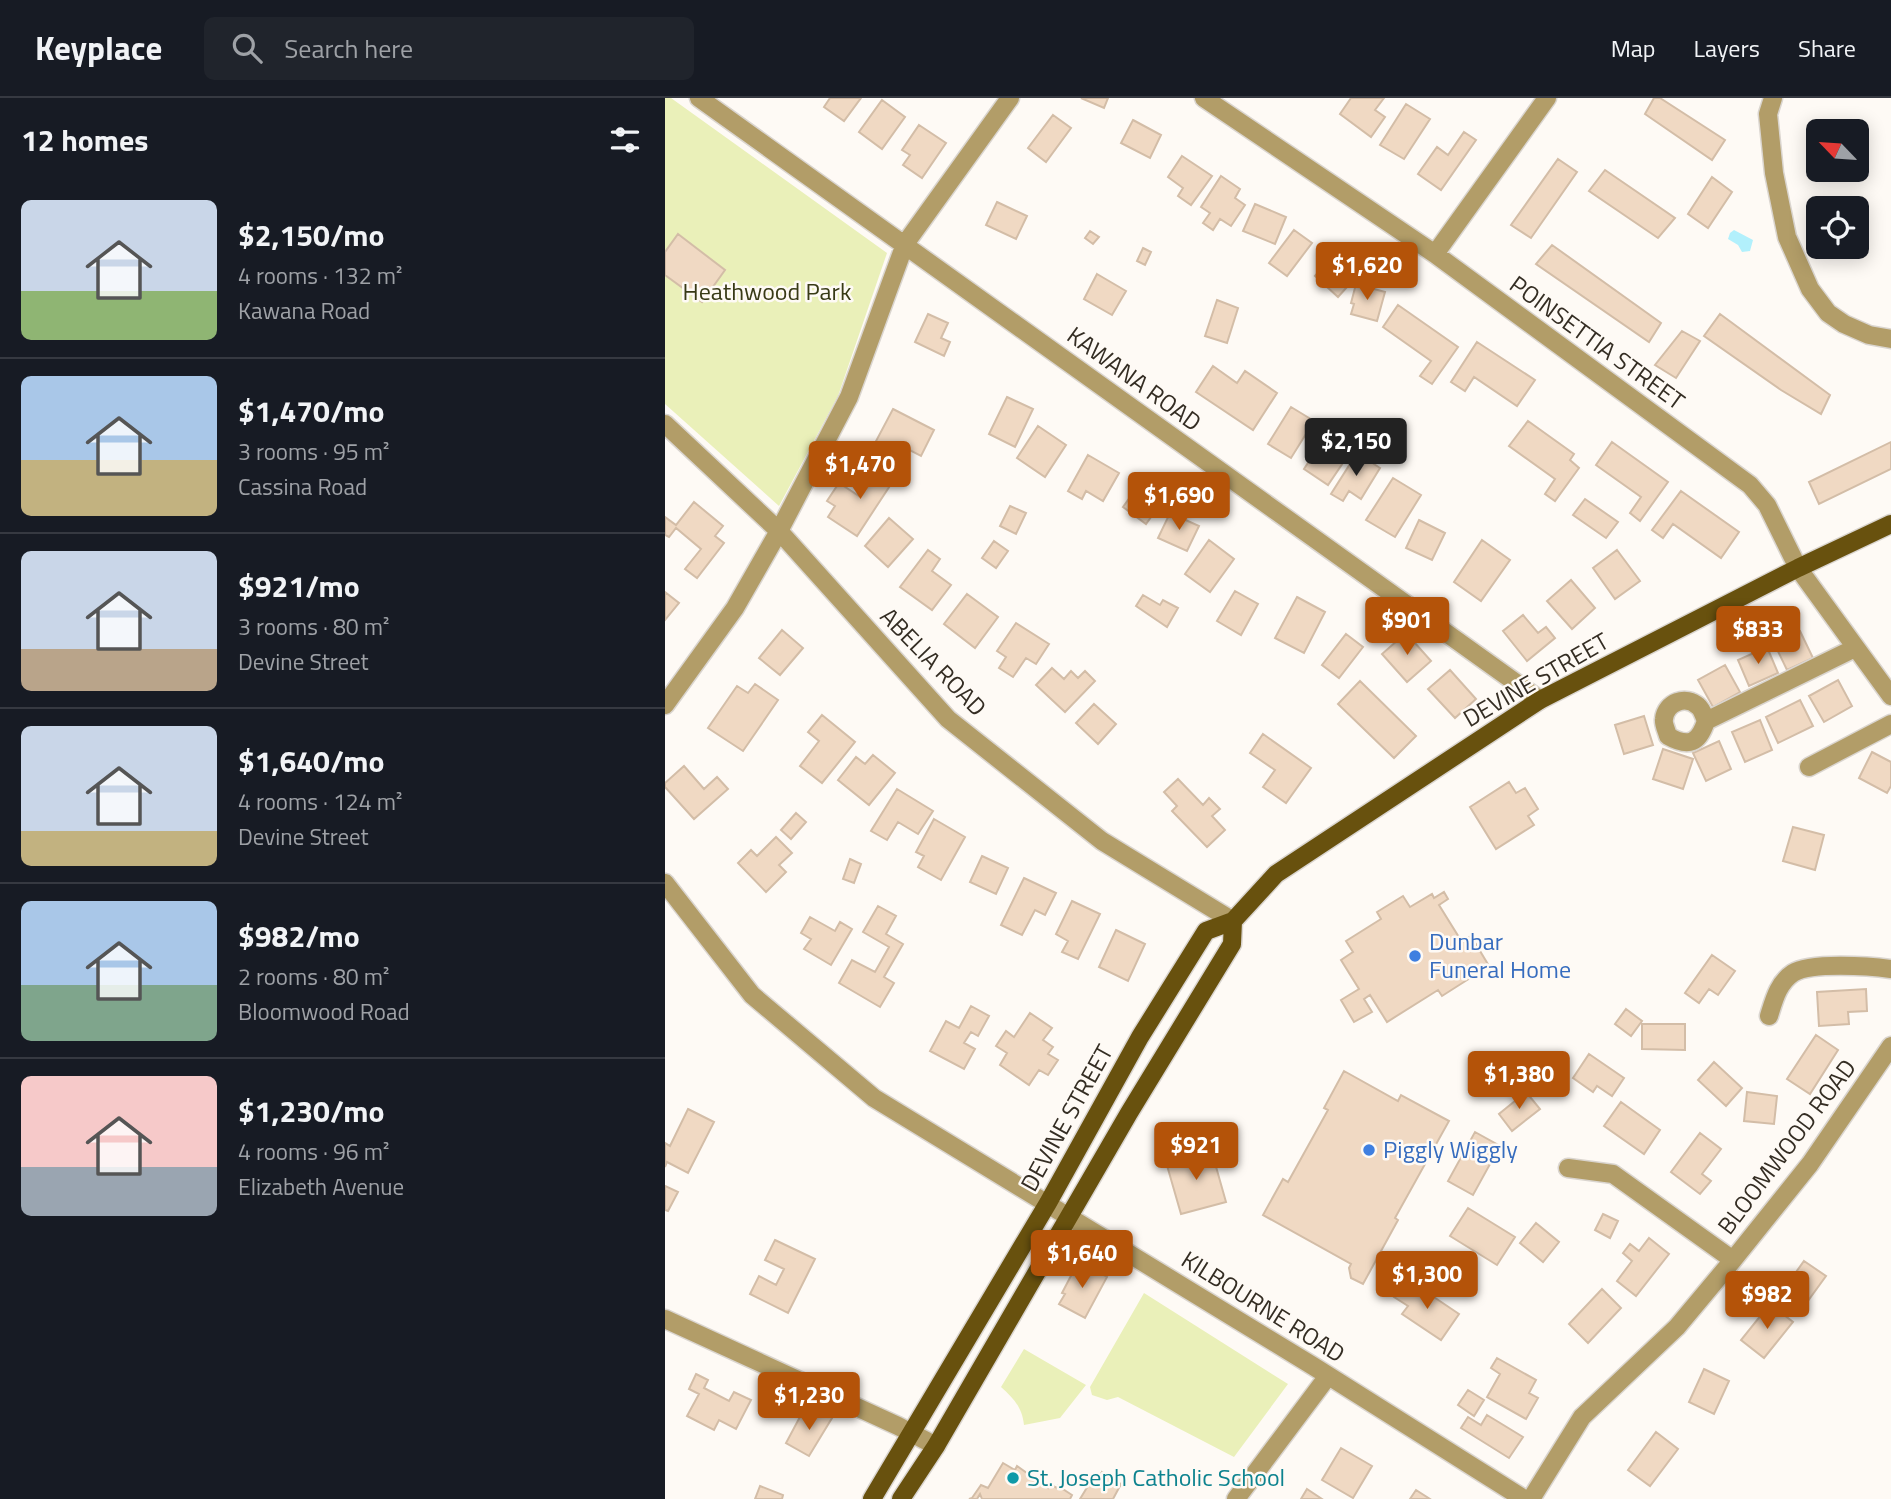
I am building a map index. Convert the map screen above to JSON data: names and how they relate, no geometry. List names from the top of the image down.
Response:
{
  "streets": {
    "main road": ["DEVINE STREET"],
    "street": [
      "POINSETTIA STREET",
      "KAWANA ROAD",
      "ABELIA ROAD",
      "BLOOMWOOD ROAD",
      "KILBOURNE ROAD"
    ]
  },
  "crossings": [
    ["POINSETTIA STREET", "DEVINE STREET"],
    ["KAWANA ROAD", "DEVINE STREET"],
    ["ABELIA ROAD", "DEVINE STREET"],
    ["DEVINE STREET", "KILBOURNE ROAD"]
  ],
  "parks": ["Heathwood Park"],
  "places": ["Dunbar Funeral Home", "Piggly Wiggly", "St. Joseph Catholic School"],
  "north": "top left",
  "page": {
    "header": "Keyplace",
    "search": "Search here",
    "nav": ["Map", "Layers", "Share"],
    "heading": "12 homes",
    "list": [
      {
        "name": "$2,150/mo",
        "note": "4 rooms · 132 m² · Kawana Road"
      },
      {
        "name": "$1,470/mo",
        "note": "3 rooms · 95 m² · Cassina Road"
      },
      {
        "name": "$921/mo",
        "note": "3 rooms · 80 m² · Devine Street"
      },
      {
        "name": "$1,640/mo",
        "note": "4 rooms · 124 m² · Devine Street"
      },
      {
        "name": "$982/mo",
        "note": "2 rooms · 80 m² · Bloomwood Road"
      },
      {
        "name": "$1,230/mo",
        "note": "4 rooms · 96 m² · Elizabeth Avenue"
      }
    ],
    "price": [
      "$1,620",
      "$2,150",
      "$1,470",
      "$1,690",
      "$901",
      "$833",
      "$1,380",
      "$921",
      "$1,640",
      "$1,300",
      "$982",
      "$1,230"
    ]
  }
}
